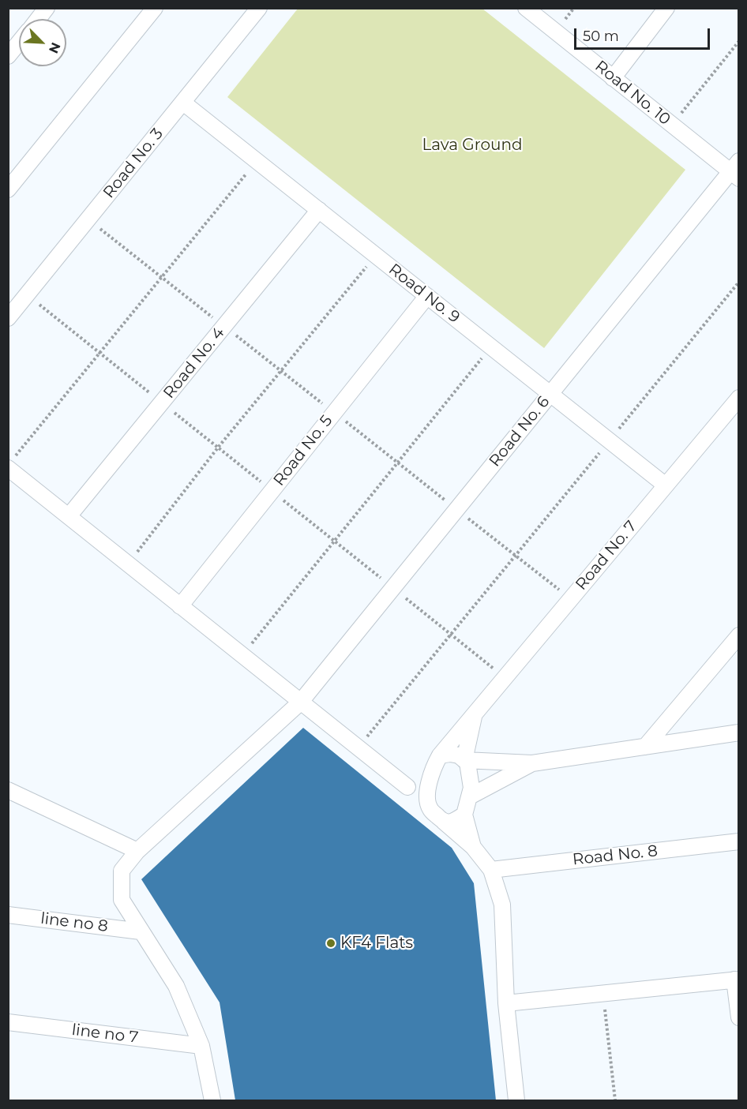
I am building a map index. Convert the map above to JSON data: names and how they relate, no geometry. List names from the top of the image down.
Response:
{
  "streets": {
    "street": [
      "Road No. 10",
      "Road No. 3",
      "Road No. 9",
      "Road No. 4",
      "Road No. 6",
      "Road No. 5",
      "Road No. 7",
      "Road No. 8",
      "line no 8",
      "line no 7"
    ]
  },
  "crossings": [
    ["Road No. 10", "Road No. 6"],
    ["Road No. 3", "Road No. 9"],
    ["Road No. 9", "Road No. 4"],
    ["Road No. 9", "Road No. 6"],
    ["Road No. 9", "Road No. 5"],
    ["Road No. 9", "Road No. 7"],
    ["Road No. 6", "line no 8"],
    ["Road No. 6", "line no 7"]
  ],
  "parks": ["Lava Ground"],
  "places": ["KF4 Flats"],
  "scale_bar": "50 m",
  "north": "bottom right"
}
